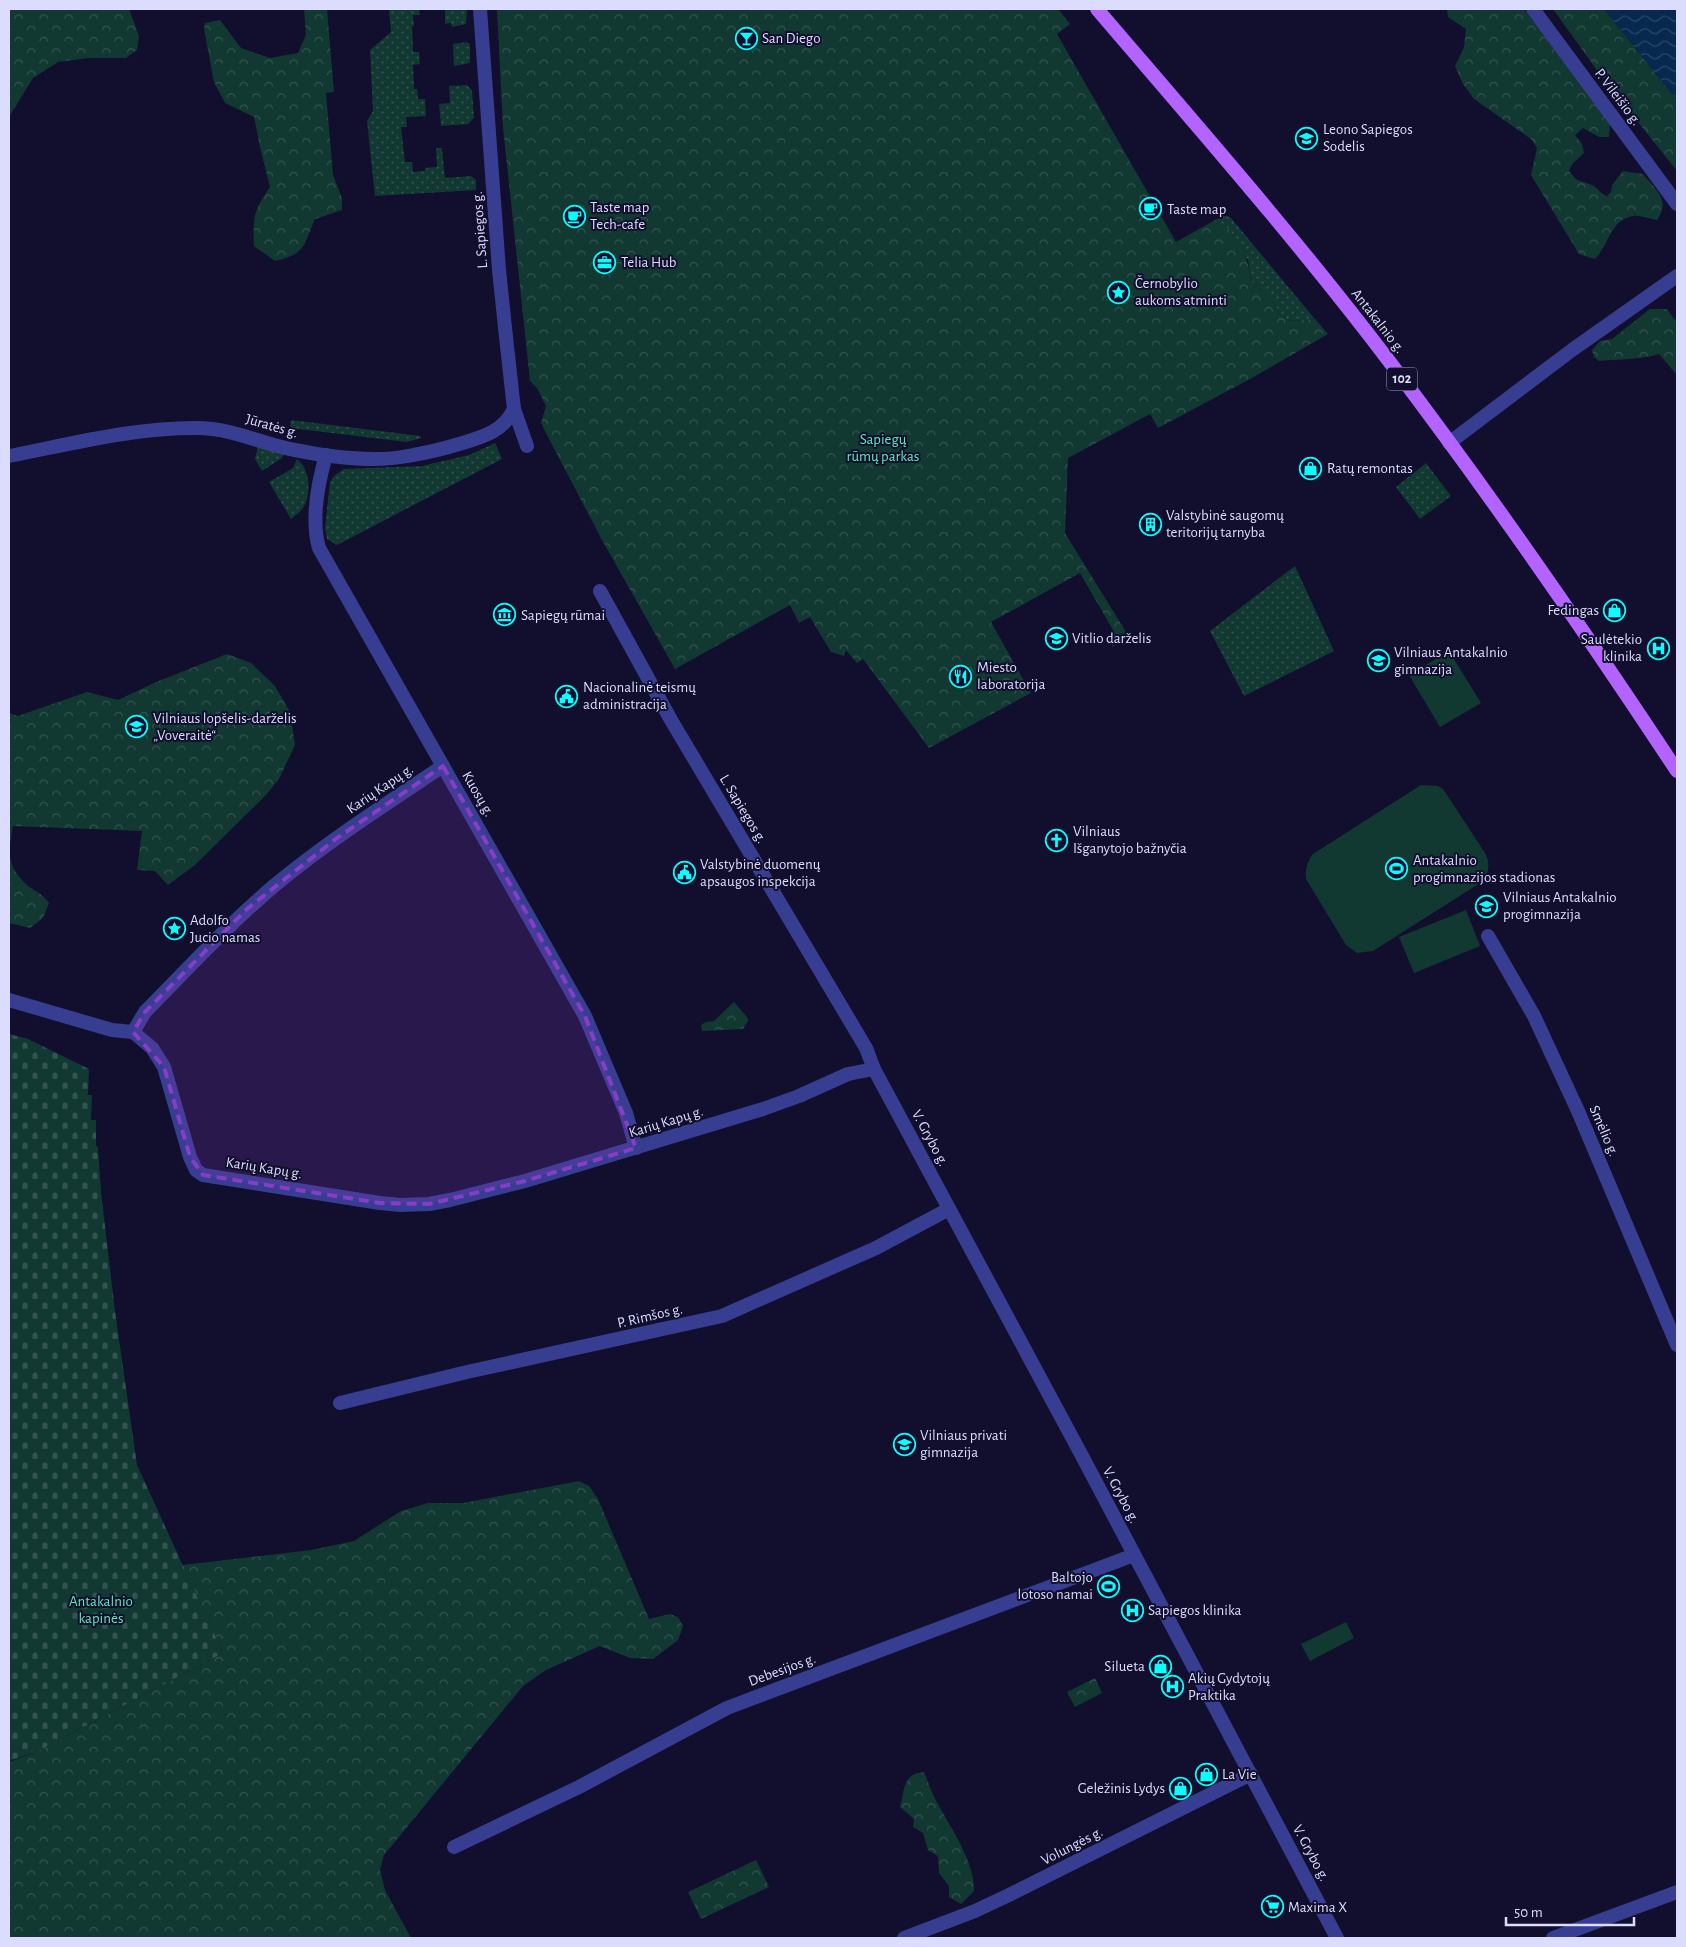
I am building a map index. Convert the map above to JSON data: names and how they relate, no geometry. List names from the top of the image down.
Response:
{
  "streets": {
    "main road": ["Antakalnio g.", "102"],
    "street": [
      "P. Vileišio g.",
      "L. Sapiegos g.",
      "Jūratės g.",
      "Karių Kapų g.",
      "Kuosų g.",
      "Smėlio g.",
      "V. Grybo g.",
      "P. Rimšos g.",
      "Debesijos g.",
      "Volungės g."
    ]
  },
  "crossings": [
    ["L. Sapiegos g.", "Jūratės g."],
    ["L. Sapiegos g.", "Karių Kapų g."],
    ["L. Sapiegos g.", "V. Grybo g."],
    ["Jūratės g.", "Kuosų g."],
    ["Karių Kapų g.", "Kuosų g."],
    ["Karių Kapų g.", "V. Grybo g."],
    ["V. Grybo g.", "P. Rimšos g."],
    ["V. Grybo g.", "Debesijos g."],
    ["V. Grybo g.", "Volungės g."]
  ],
  "parks": ["Sapiegų rūmų parkas", "Antakalnio kapinės"],
  "places": {
    "bar": ["San Diego"],
    "school or university": [
      "Leono Sapiegos Sodelis",
      "Vitlio darželis",
      "Vilniaus Antakalnio gimnazija",
      "Vilniaus lopšelis-darželis „Voveraitė“",
      "Vilniaus Antakalnio progimnazija",
      "Vilniaus privati gimnazija"
    ],
    "cafe": ["Taste map", "Taste map Tech-cafe"],
    "office": ["Telia Hub"],
    "place": ["Černobylio aukoms atminti", "Adolfo Jucio namas"],
    "shop": [
      "Ratų remontas",
      "Fedingas",
      "Silueta",
      "La Vie",
      "Geležinis Lydys"
    ],
    "building": ["Valstybinė saugomų teritorijų tarnyba"],
    "museum": ["Sapiegų rūmai"],
    "hospital": ["Saulėtekio klinika", "Sapiegos klinika", "Akių Gydytojų Praktika"],
    "restaurant": ["Miesto laboratorija"],
    "public building": ["Nacionalinė teismų administracija", "Valstybinė duomenų apsaugos inspekcija"],
    "church": ["Vilniaus Išganytojo bažnyčia"],
    "sports": ["Antakalnio progimnazijos stadionas", "Baltojo lotoso namai"],
    "supermarket": ["Maxima X"]
  },
  "scale_bar": "50 m"
}
